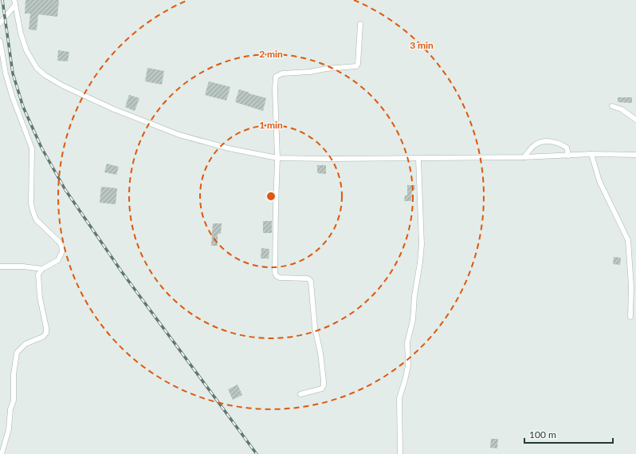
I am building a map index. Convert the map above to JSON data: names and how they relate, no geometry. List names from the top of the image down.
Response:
{
  "scale_bar": "100 m",
  "rings": ["3 min", "2 min", "1 min"]
}
